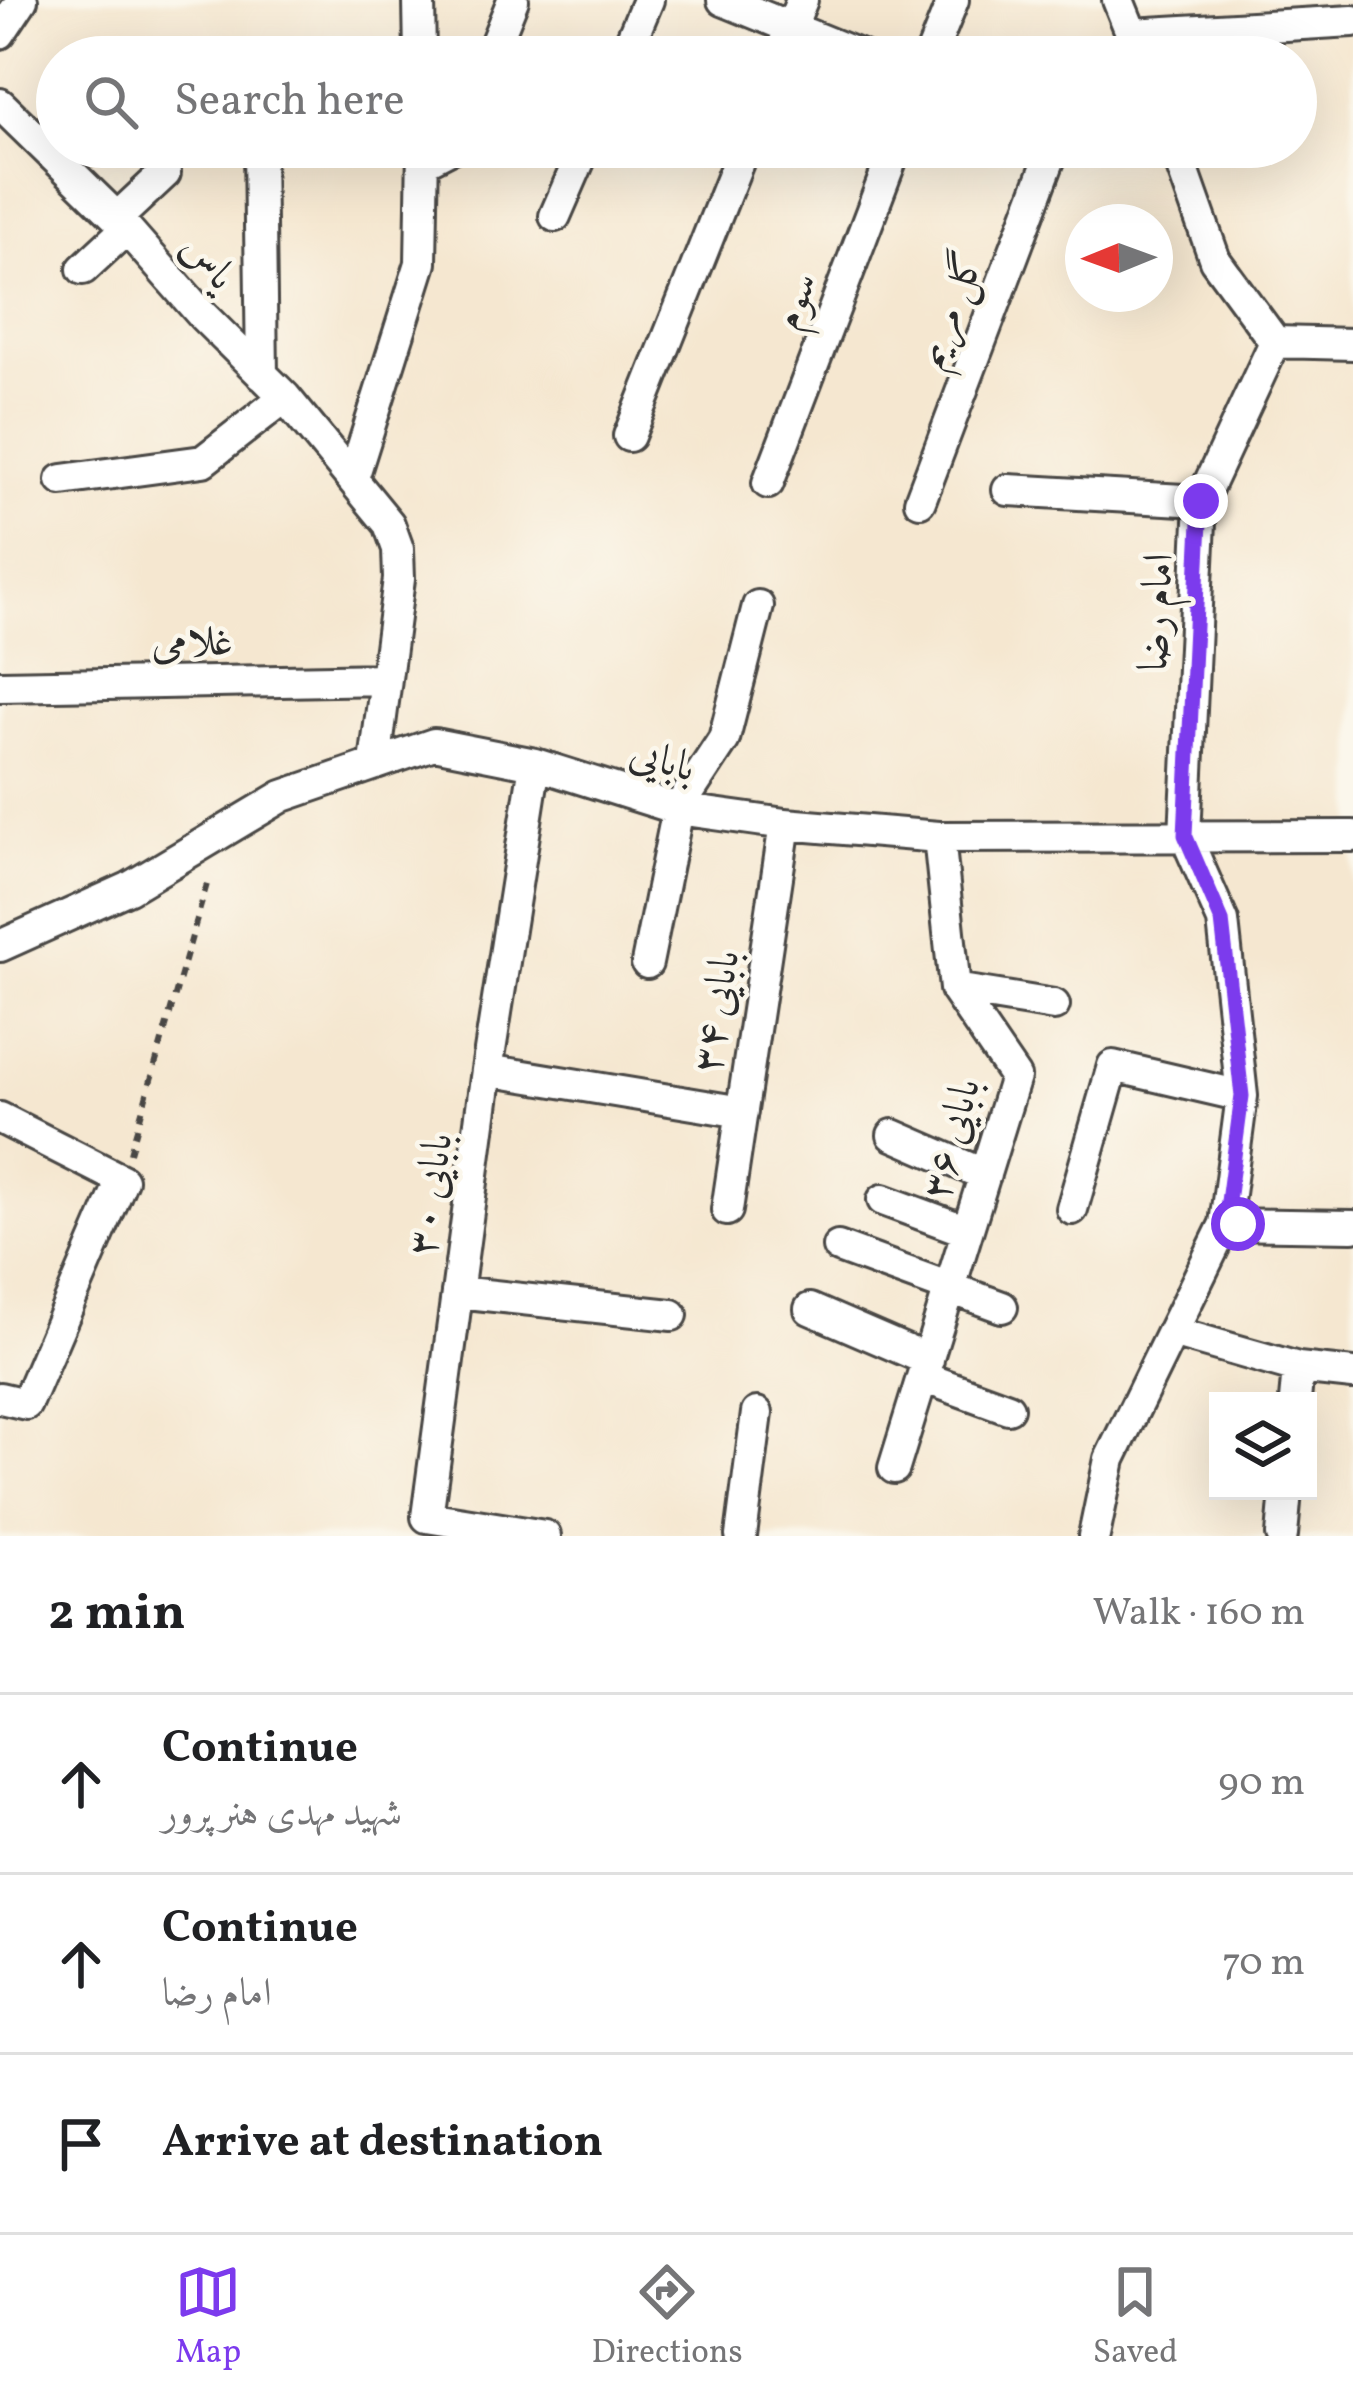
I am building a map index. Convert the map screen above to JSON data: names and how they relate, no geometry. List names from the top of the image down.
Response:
{
  "streets": {
    "street": [
      "یاس",
      "سوم",
      "گل مریم",
      "امام رضا",
      "غلامی",
      "بابایی",
      "بابایی ۳۴",
      "بابایی ۳۶",
      "بابایی ۳۰"
    ]
  },
  "crossings": [
    ["یاس", "غلامی"],
    ["یاس", "بابایی"],
    ["امام رضا", "بابایی"],
    ["بابایی", "بابایی ۳۴"],
    ["بابایی", "بابایی ۳۶"],
    ["بابایی", "بابایی ۳۰"]
  ],
  "north": "left",
  "page": {
    "search": "Search here",
    "heading": ["2 min", "Walk · 160 m"],
    "list": [
      ["Continue", "شهید مهدی هنر پرور", "90 m"],
      ["Continue", "امام رضا", "70 m"],
      "Arrive at destination"
    ],
    "nav": ["Map", "Directions", "Saved"]
  }
}
